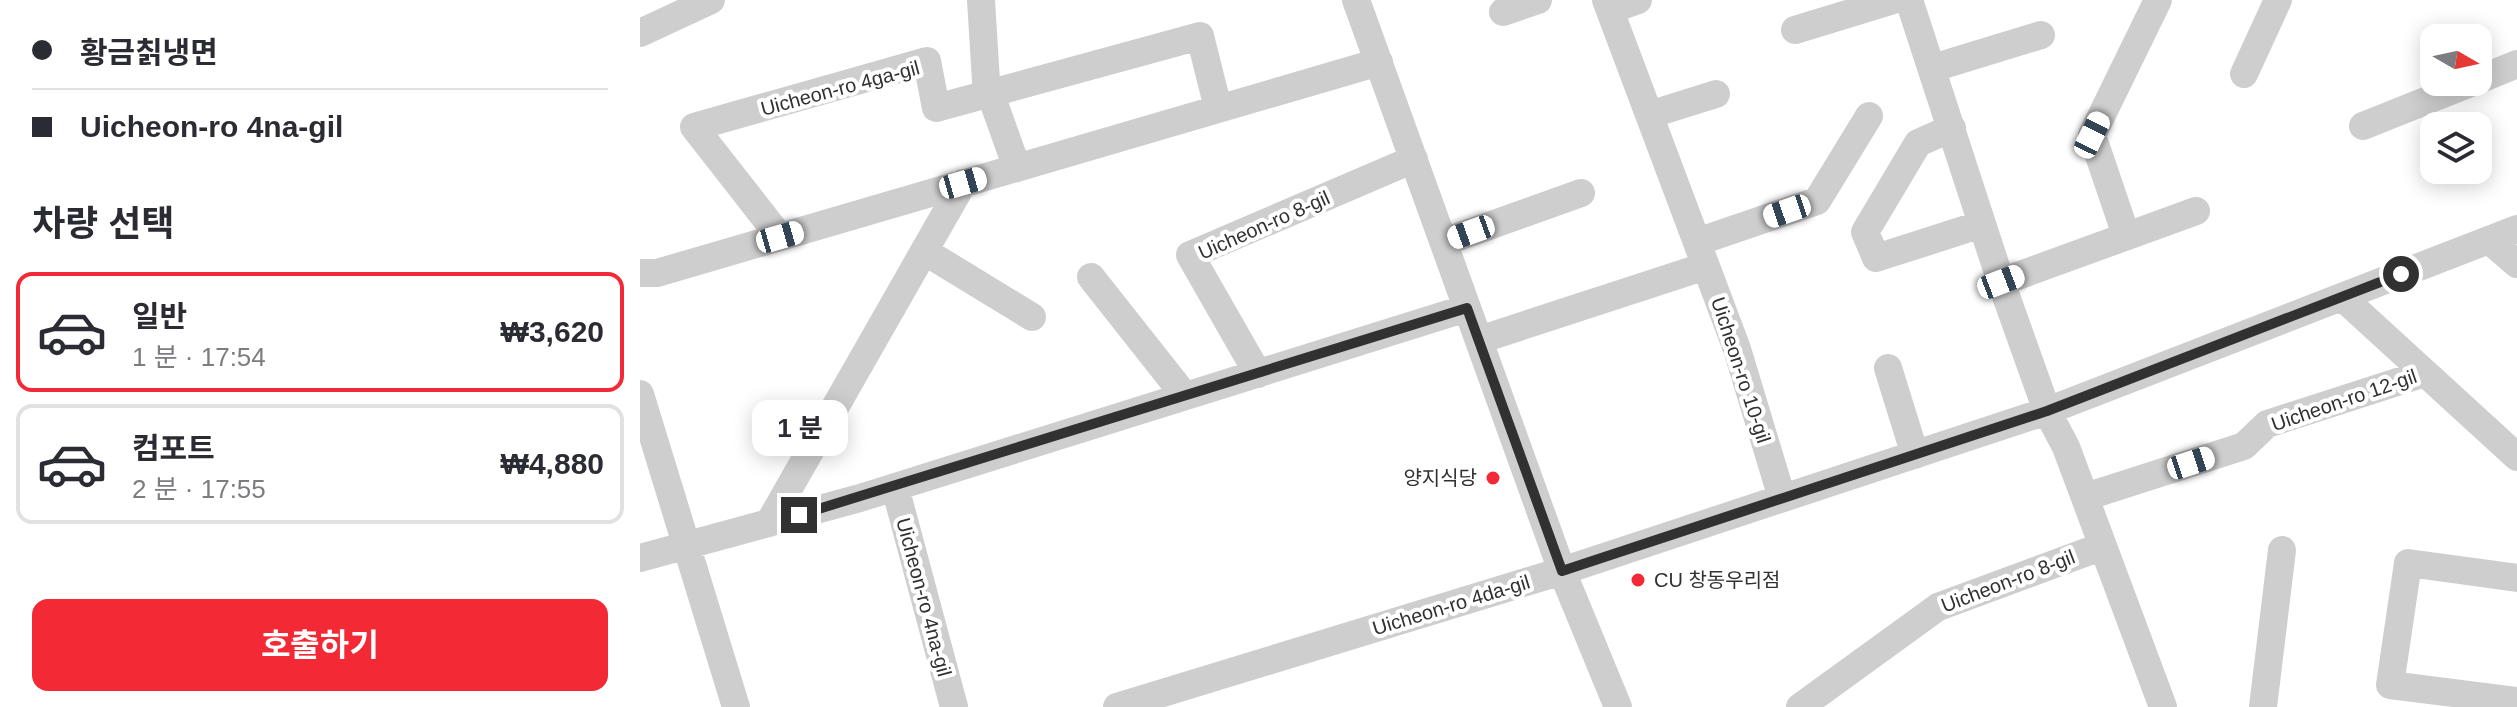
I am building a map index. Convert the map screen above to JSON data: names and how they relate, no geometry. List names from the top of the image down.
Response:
{
  "streets": {
    "street": [
      "Uicheon-ro 4ga-gil",
      "Uicheon-ro 8-gil",
      "Uicheon-ro 10-gil",
      "Uicheon-ro 12-gil",
      "Uicheon-ro 4na-gil",
      "Uicheon-ro 4da-gil"
    ]
  },
  "crossings": [
    ["Uicheon-ro 10-gil", "Uicheon-ro 4da-gil"]
  ],
  "places": ["양지식당", "CU 창동우리점"],
  "north": "right",
  "page": {
    "banner": ["황금칡냉면", "Uicheon-ro 4na-gil"],
    "heading": "차량 선택",
    "list": [
      {
        "name": "일반",
        "note": "1 분 · 17:54",
        "value": "₩3,620"
      },
      {
        "name": "컴포트",
        "note": "2 분 · 17:55",
        "value": "₩4,880"
      }
    ],
    "bubble": "1 분",
    "buttons": "호출하기"
  }
}
